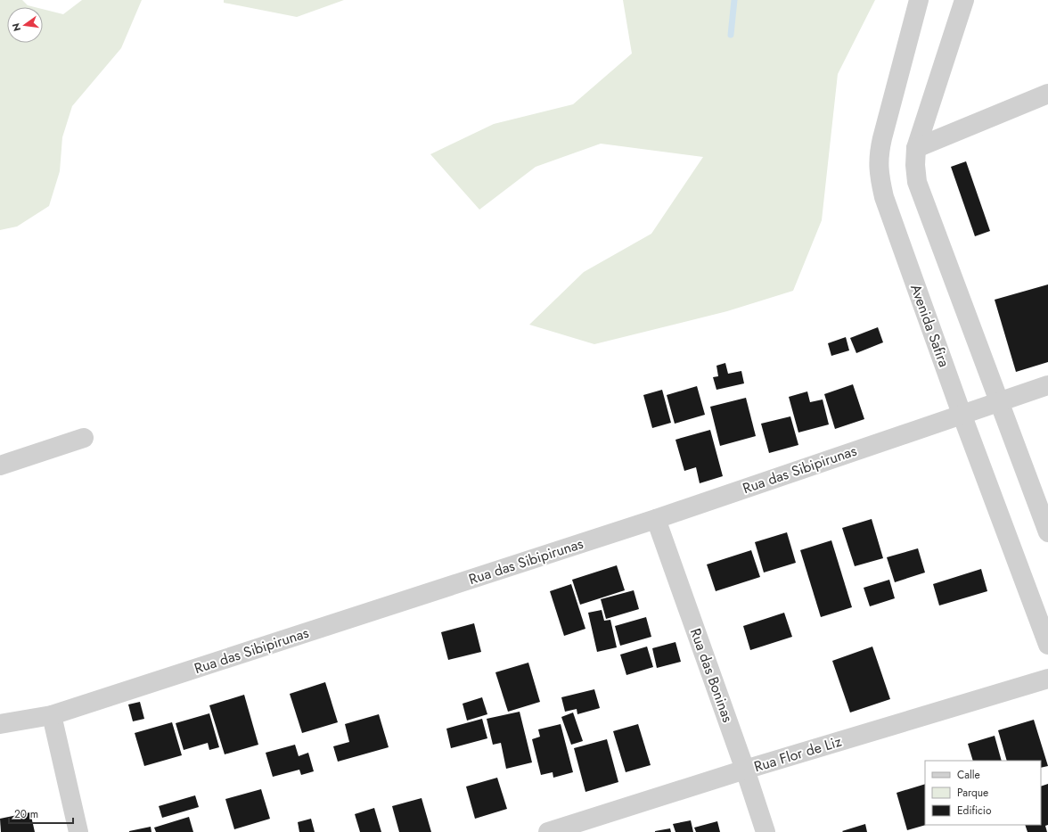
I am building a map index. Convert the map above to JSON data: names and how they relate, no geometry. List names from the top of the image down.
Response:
{
  "streets": {
    "street": [
      "Avenida Safira",
      "Rua das Sibipirunas",
      "Rua das Boninas",
      "Rua Flor de Liz"
    ]
  },
  "crossings": [
    ["Avenida Safira", "Rua das Sibipirunas"],
    ["Rua das Sibipirunas", "Rua das Boninas"],
    ["Rua das Boninas", "Rua Flor de Liz"]
  ],
  "legend": ["Calle", "Parque", "Edificio"],
  "scale_bar": "20 m",
  "north": "left"
}
